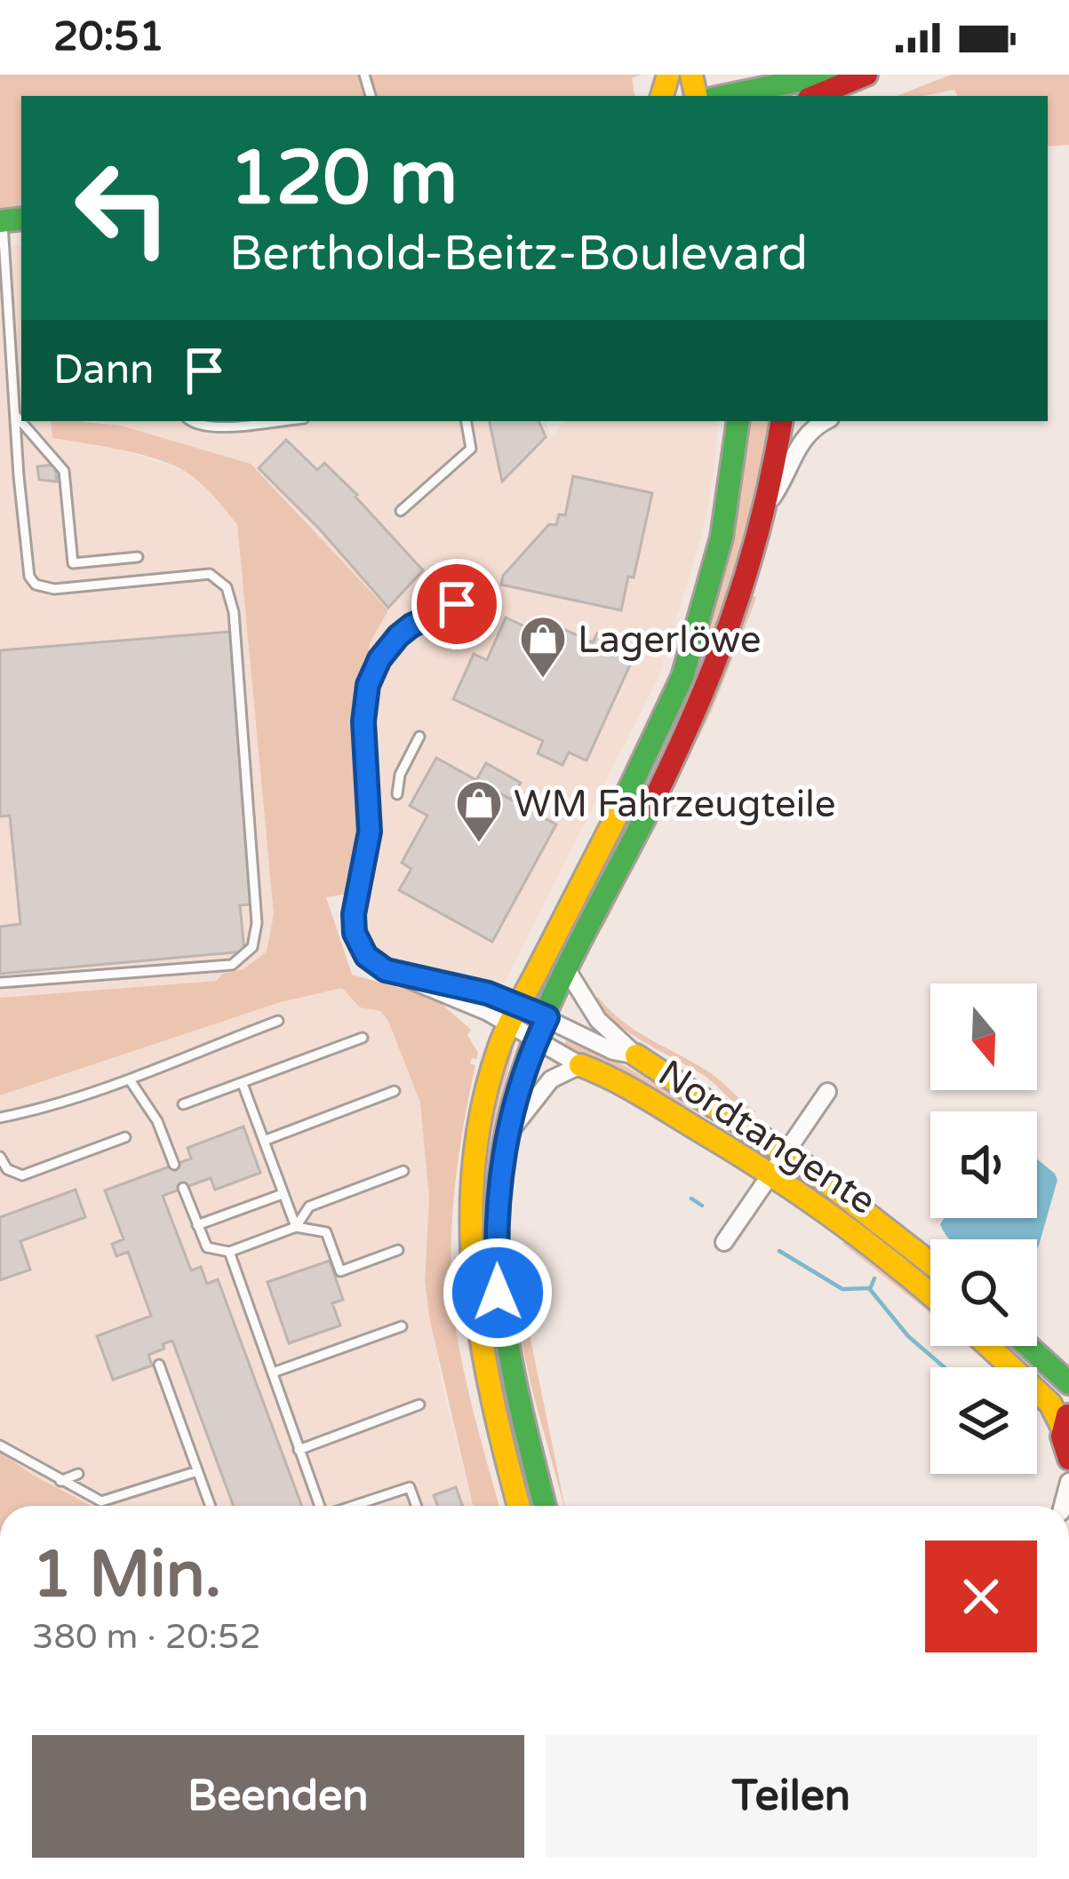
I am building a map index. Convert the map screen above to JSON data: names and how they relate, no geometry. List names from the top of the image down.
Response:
{
  "streets": {
    "main road": ["Nordtangente"]
  },
  "places": {
    "shop": ["Lagerlöwe", "WM Fahrzeugteile"]
  },
  "north": "bottom",
  "page": {
    "status": "20:51",
    "turn": ["120 m", "Berthold-Beitz-Boulevard"],
    "then": "Dann",
    "heading": ["1 Min.", "380 m · 20:52"],
    "buttons": ["Beenden", "Teilen"]
  }
}
